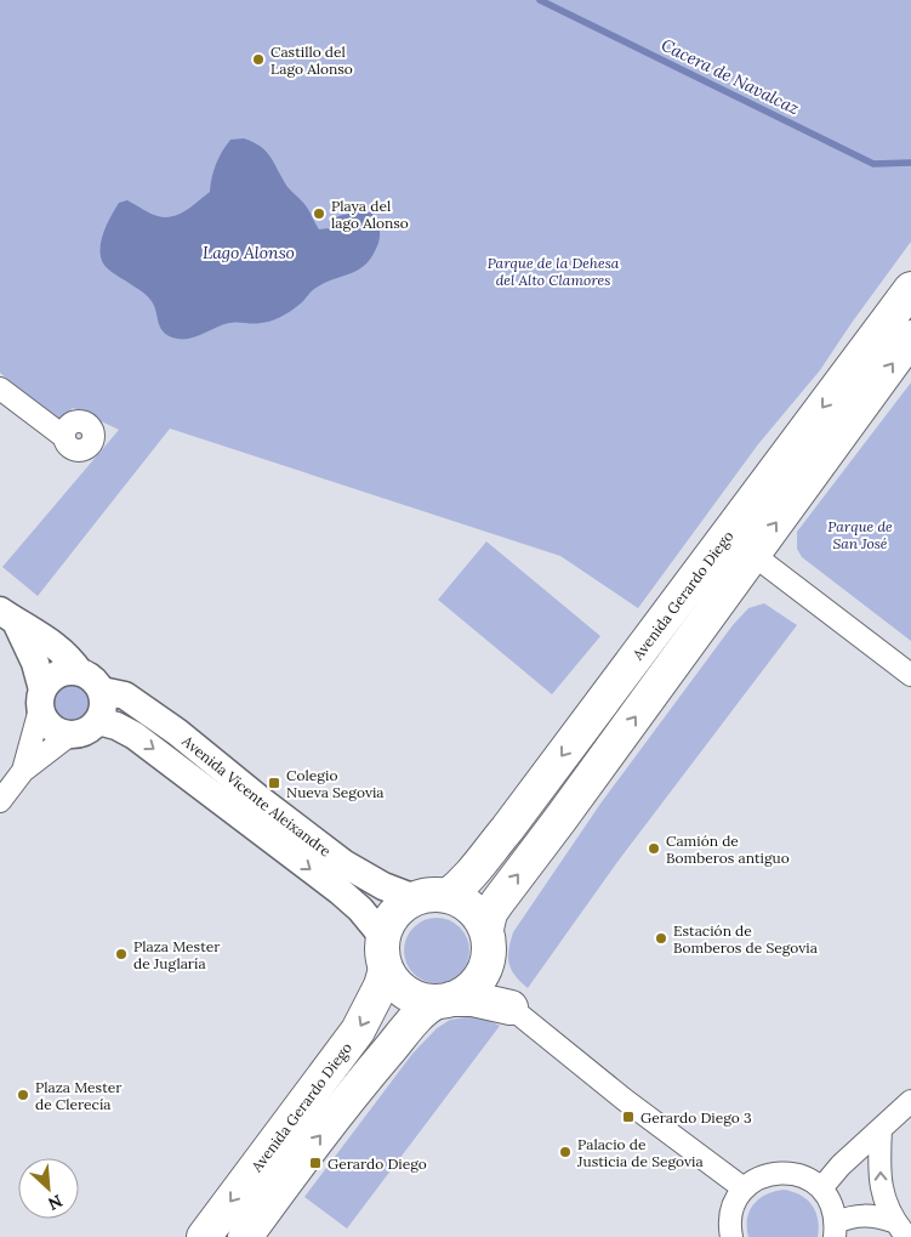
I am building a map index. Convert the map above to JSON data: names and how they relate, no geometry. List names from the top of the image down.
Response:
{
  "streets": {
    "main road": ["Avenida Gerardo Diego"],
    "street": ["Avenida Vicente Aleixandre"]
  },
  "crossings": [
    ["Avenida Gerardo Diego", "Avenida Vicente Aleixandre"]
  ],
  "water": ["Cacera de Navalcaz", "Lago Alonso"],
  "parks": ["Parque de la Dehesa del Alto Clamores", "Parque de San José"],
  "places": {
    "other": [
      "Castillo del Lago Alonso",
      "Playa del lago Alonso",
      "Camión de Bomberos antiguo",
      "Estación de Bomberos de Segovia",
      "Plaza Mester de Juglaría",
      "Plaza Mester de Clerecía",
      "Palacio de Justicia de Segovia"
    ],
    "transit": ["Colegio Nueva Segovia", "Gerardo Diego 3", "Gerardo Diego"]
  },
  "north": "bottom right"
}
